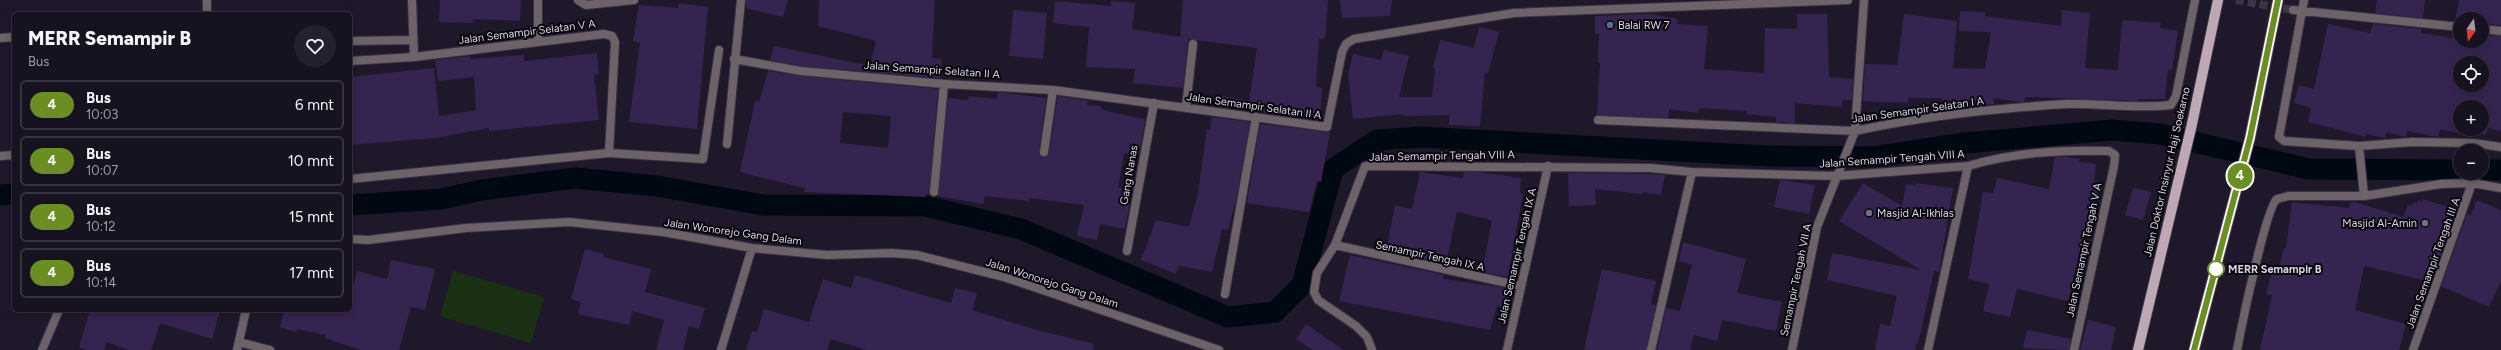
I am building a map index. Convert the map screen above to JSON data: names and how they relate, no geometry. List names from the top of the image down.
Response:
{
  "streets": {
    "main road": ["Jalan Doktor Insinyur Haji Soekarno"],
    "street": [
      "Jalan Semampir Selatan V A",
      "Jalan Semampir Selatan II A",
      "Jalan Semampir Selatan I A",
      "Jalan Semampir Tengah VIII A",
      "Gang Nanas",
      "Jalan Wonorejo Gang Dalam",
      "Jalan Semampir Tengah V A",
      "Semampir Tengah IX A",
      "Jalan Semampir Tengah IX A",
      "Jalan Semampir Tengah III A",
      "Semampir Tengah VII A"
    ]
  },
  "crossings": [
    ["Jalan Semampir Selatan II A", "Gang Nanas"],
    ["Jalan Semampir Selatan I A", "Semampir Tengah VII A"],
    ["Jalan Semampir Tengah VIII A", "Jalan Semampir Tengah V A"],
    ["Jalan Semampir Tengah VIII A", "Semampir Tengah IX A"],
    ["Jalan Semampir Tengah VIII A", "Jalan Semampir Tengah IX A"],
    ["Jalan Semampir Tengah VIII A", "Semampir Tengah VII A"],
    ["Semampir Tengah IX A", "Jalan Semampir Tengah IX A"]
  ],
  "places": [
    "Balai RW 7",
    "Masjid Al-Ikhlas",
    "Masjid Al-Amin",
    "MERR Semampir B"
  ],
  "lines": ["bus line 4"],
  "north": "bottom",
  "page": {
    "on_map": "4",
    "map_buttons": ["+", "−"],
    "heading": ["MERR Semampir B", "Bus"],
    "list": [
      {
        "mark": "4",
        "name": "Bus",
        "note": "10:03",
        "value": "6 mnt"
      },
      {
        "mark": "4",
        "name": "Bus",
        "note": "10:07",
        "value": "10 mnt"
      },
      {
        "mark": "4",
        "name": "Bus",
        "note": "10:12",
        "value": "15 mnt"
      },
      {
        "mark": "4",
        "name": "Bus",
        "note": "10:14",
        "value": "17 mnt"
      }
    ]
  }
}
